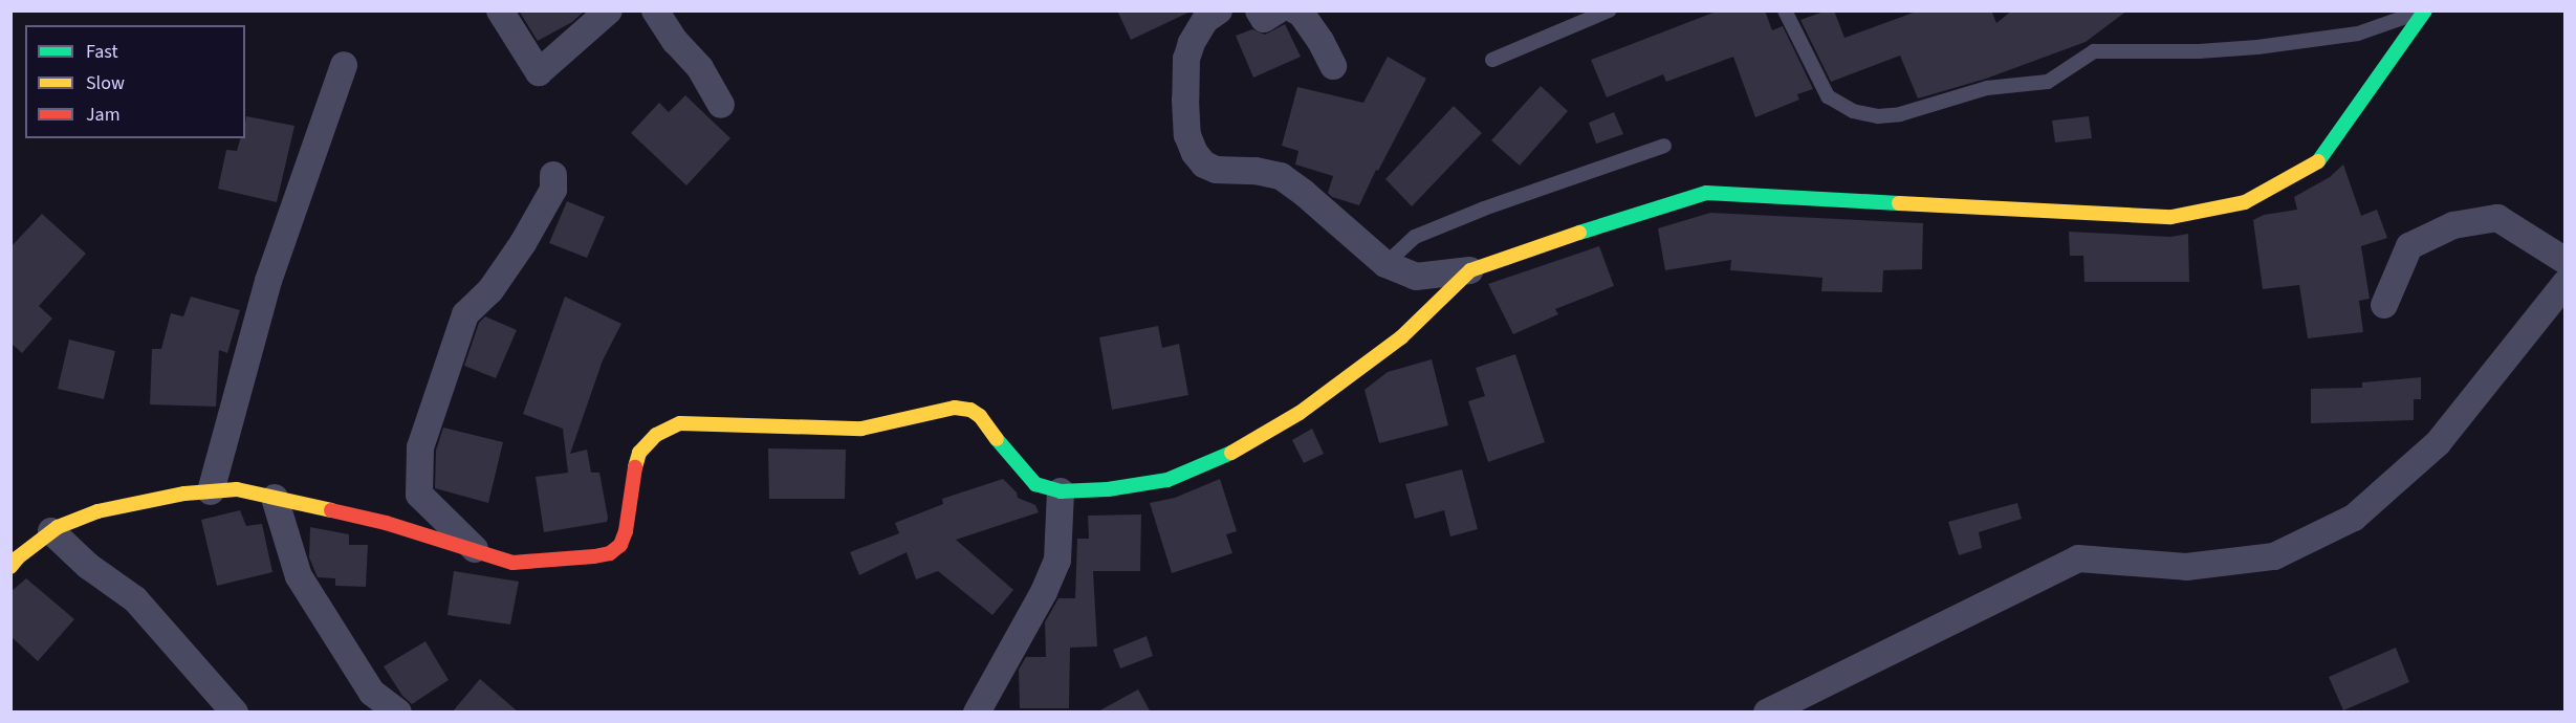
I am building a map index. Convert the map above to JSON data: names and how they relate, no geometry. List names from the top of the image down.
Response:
{
  "legend": ["Fast", "Slow", "Jam"]
}
